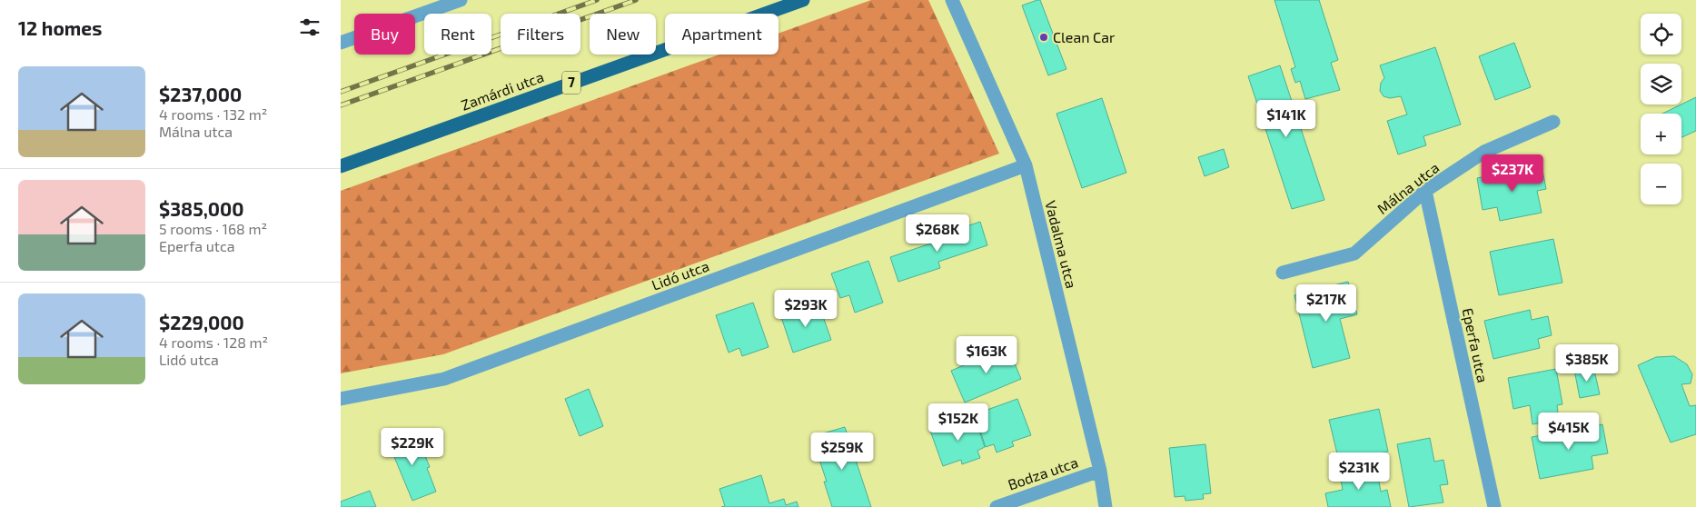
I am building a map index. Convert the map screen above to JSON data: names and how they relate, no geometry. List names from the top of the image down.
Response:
{
  "streets": {
    "main road": ["7", "Zamárdi utca"],
    "street": [
      "Málna utca",
      "Vadalma utca",
      "Lidó utca",
      "Eperfa utca",
      "Bodza utca"
    ]
  },
  "crossings": [
    ["Málna utca", "Eperfa utca"],
    ["Vadalma utca", "Lidó utca"],
    ["Vadalma utca", "Bodza utca"]
  ],
  "places": ["Clean Car"],
  "page": {
    "heading": "12 homes",
    "map_buttons": ["+", "−"],
    "chip": [
      "Buy",
      "Rent",
      "Filters",
      "New",
      "Apartment"
    ],
    "list": [
      {
        "name": "$237,000",
        "note": "4 rooms · 132 m² · Málna utca"
      },
      {
        "name": "$385,000",
        "note": "5 rooms · 168 m² · Eperfa utca"
      },
      {
        "name": "$229,000",
        "note": "4 rooms · 128 m² · Lidó utca"
      }
    ],
    "price": [
      "$141K",
      "$237K",
      "$268K",
      "$217K",
      "$293K",
      "$163K",
      "$385K",
      "$152K",
      "$415K",
      "$229K",
      "$259K",
      "$231K"
    ]
  }
}
